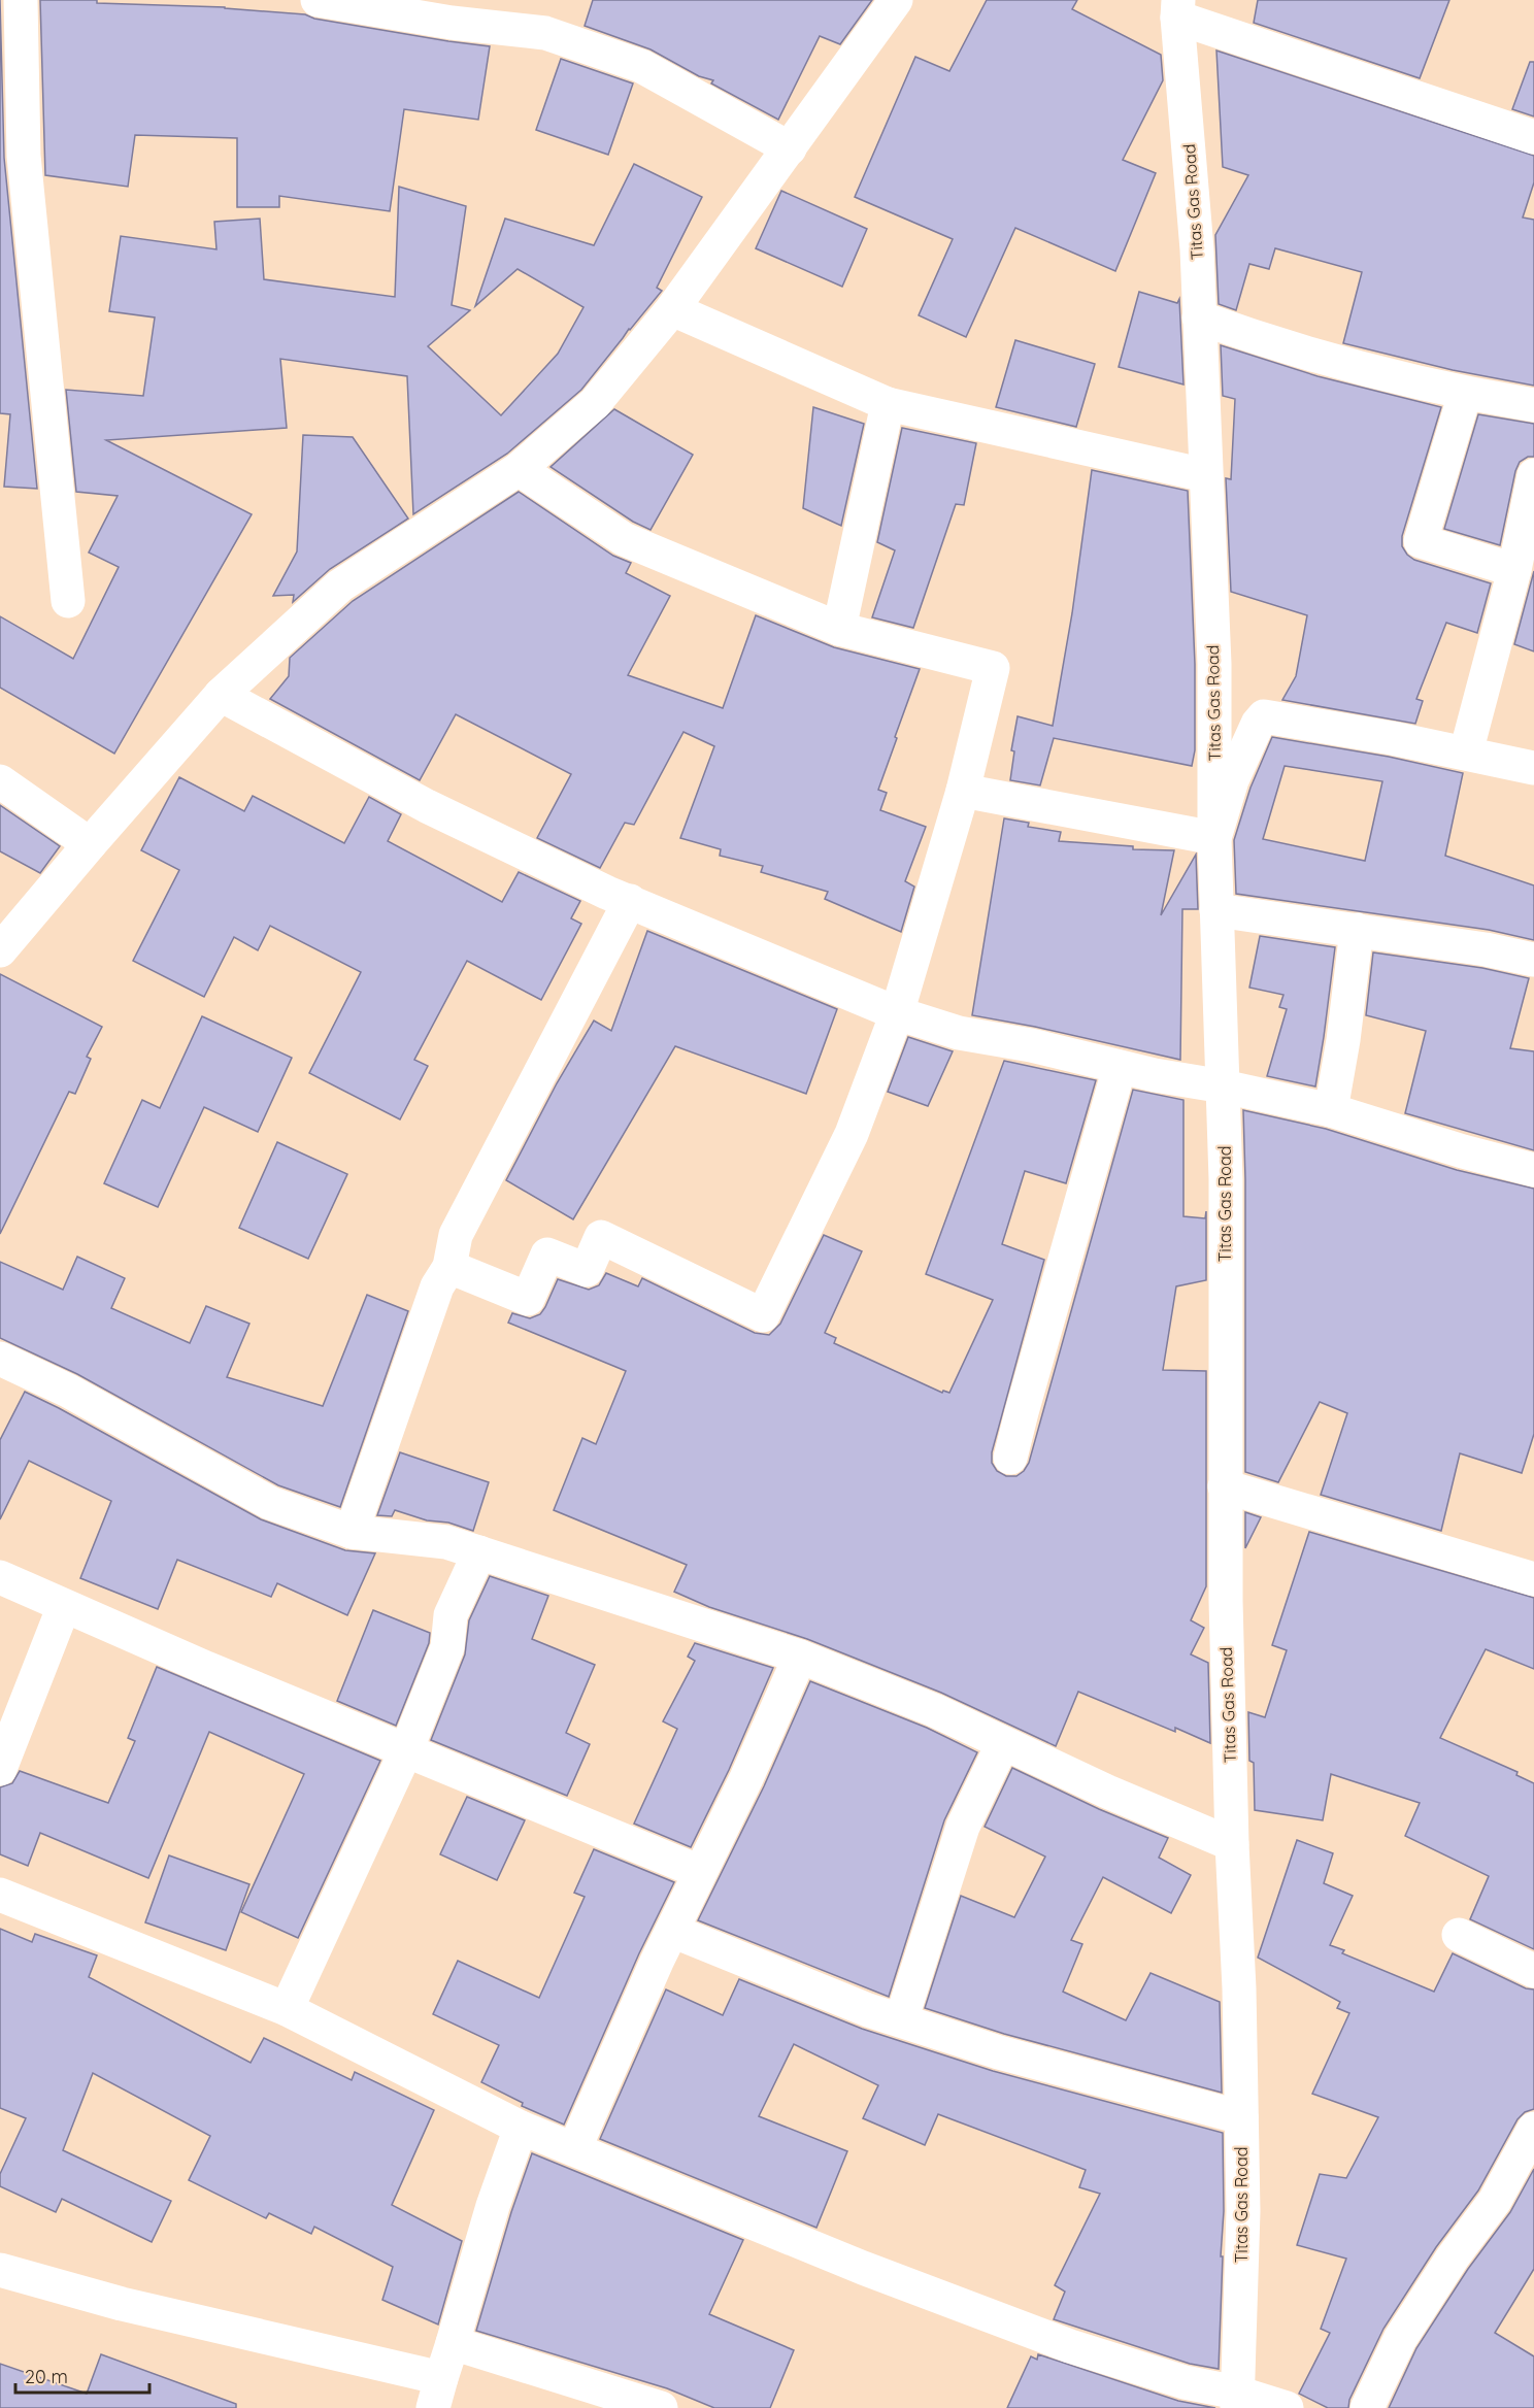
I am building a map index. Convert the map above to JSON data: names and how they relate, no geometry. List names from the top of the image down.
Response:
{
  "streets": {
    "street": ["Titas Gas Road"]
  },
  "scale_bar": "20 m"
}
